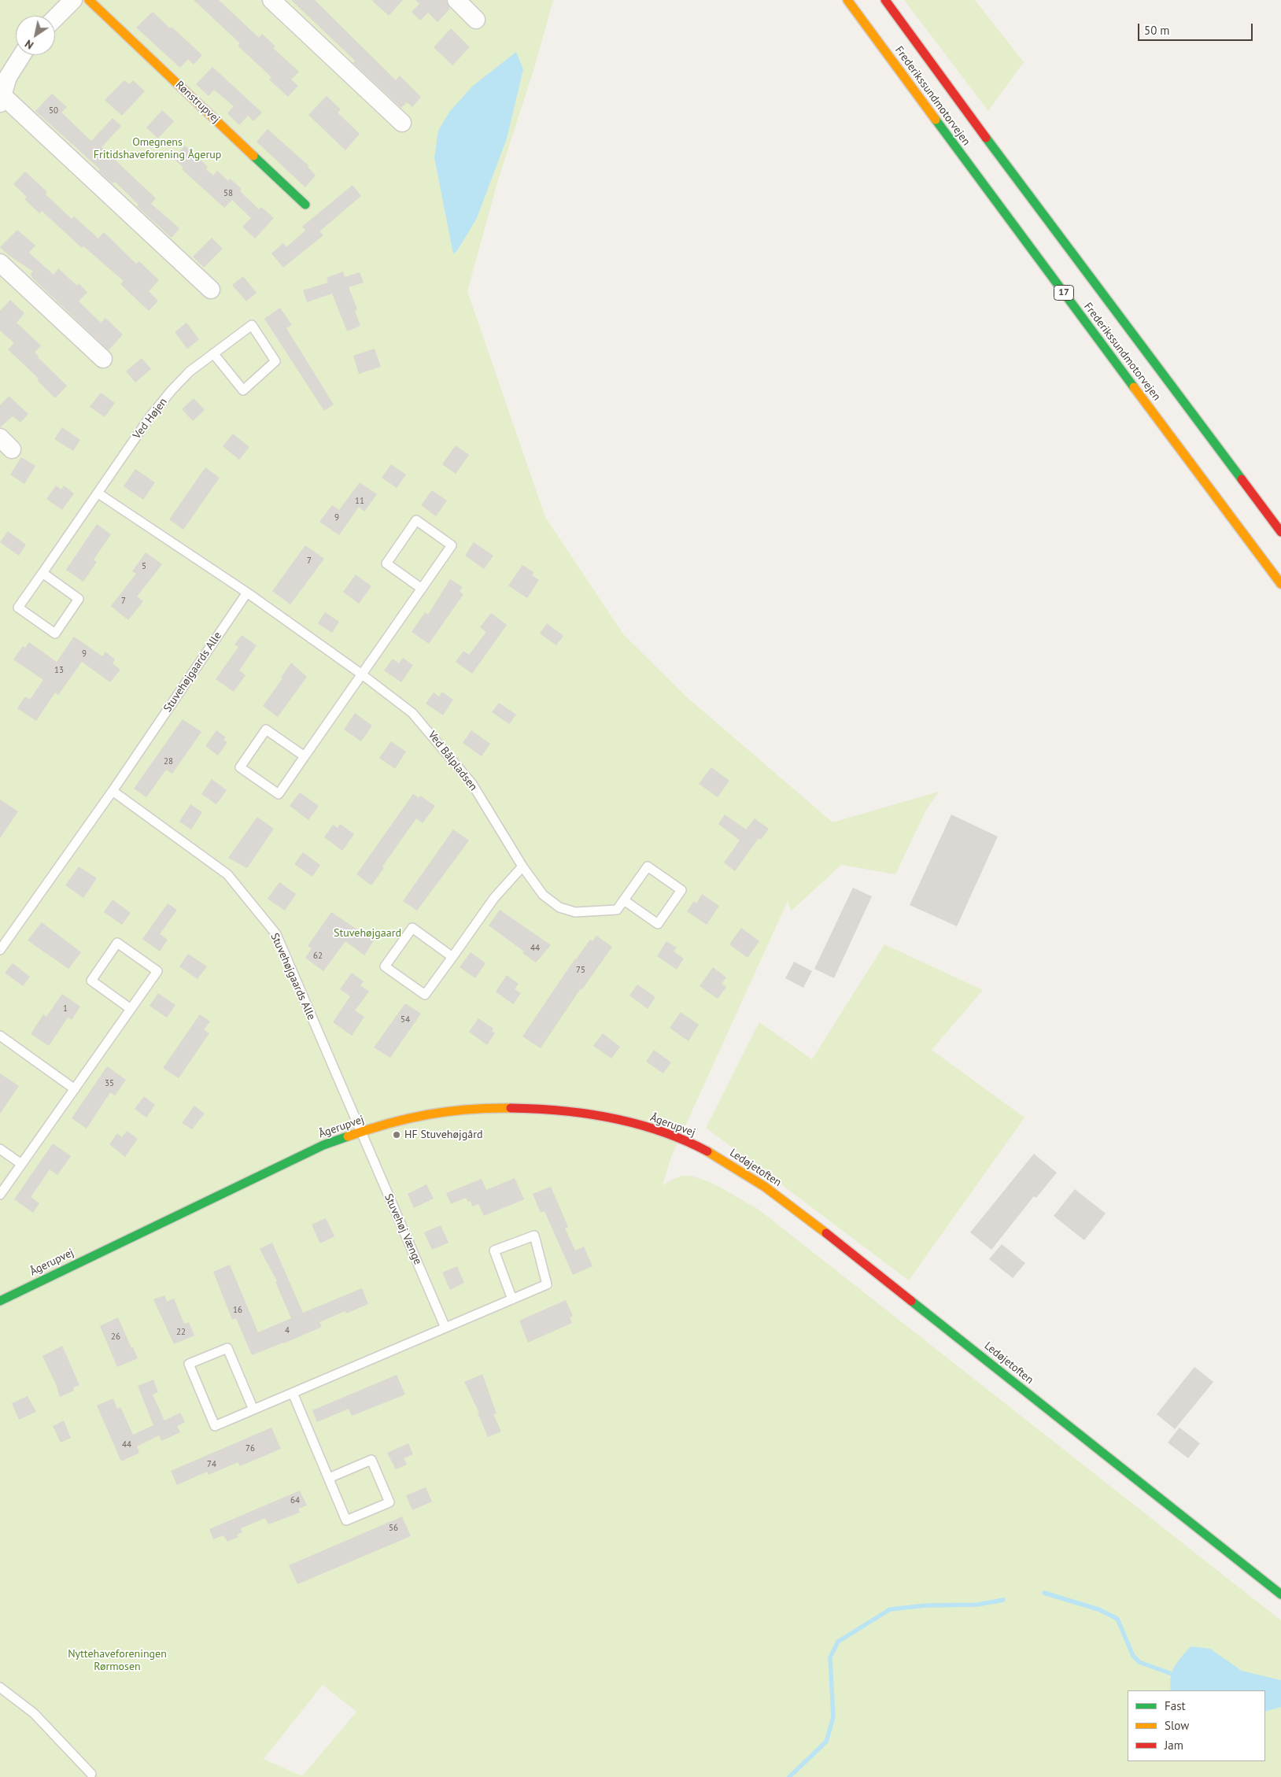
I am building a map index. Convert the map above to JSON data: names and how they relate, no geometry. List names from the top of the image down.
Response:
{
  "streets": {
    "main road": [
      "Frederikssundmotorvejen",
      "Rønstrupvej",
      "17",
      "Ågerupvej",
      "Ledøjetoften"
    ],
    "lane": [
      "Ved Højen",
      "Stuvehøjgaards Alle",
      "Ved Bålpladsen",
      "Stuvehøj Vænge"
    ]
  },
  "crossings": [
    ["Stuvehøjgaards Alle", "Ved Bålpladsen"],
    ["Stuvehøjgaards Alle", "Ågerupvej"],
    ["Stuvehøjgaards Alle", "Stuvehøj Vænge"],
    ["Ågerupvej", "Ledøjetoften"],
    ["Ågerupvej", "Stuvehøj Vænge"]
  ],
  "parks": ["Omegnens Fritidshaveforening Ågerup", "Stuvehøjgaard", "Nyttehaveforeningen Rørmosen"],
  "places": ["HF Stuvehøjgård"],
  "house_numbers": [
    "50",
    "58",
    "11",
    "9",
    "7",
    "5",
    "7",
    "9",
    "13",
    "28",
    "44",
    "62",
    "75",
    "1",
    "54",
    "35",
    "16",
    "4",
    "22",
    "26",
    "44",
    "76",
    "74",
    "64",
    "56"
  ],
  "legend": ["Fast", "Slow", "Jam"],
  "scale_bar": "50 m",
  "north": "bottom left"
}
